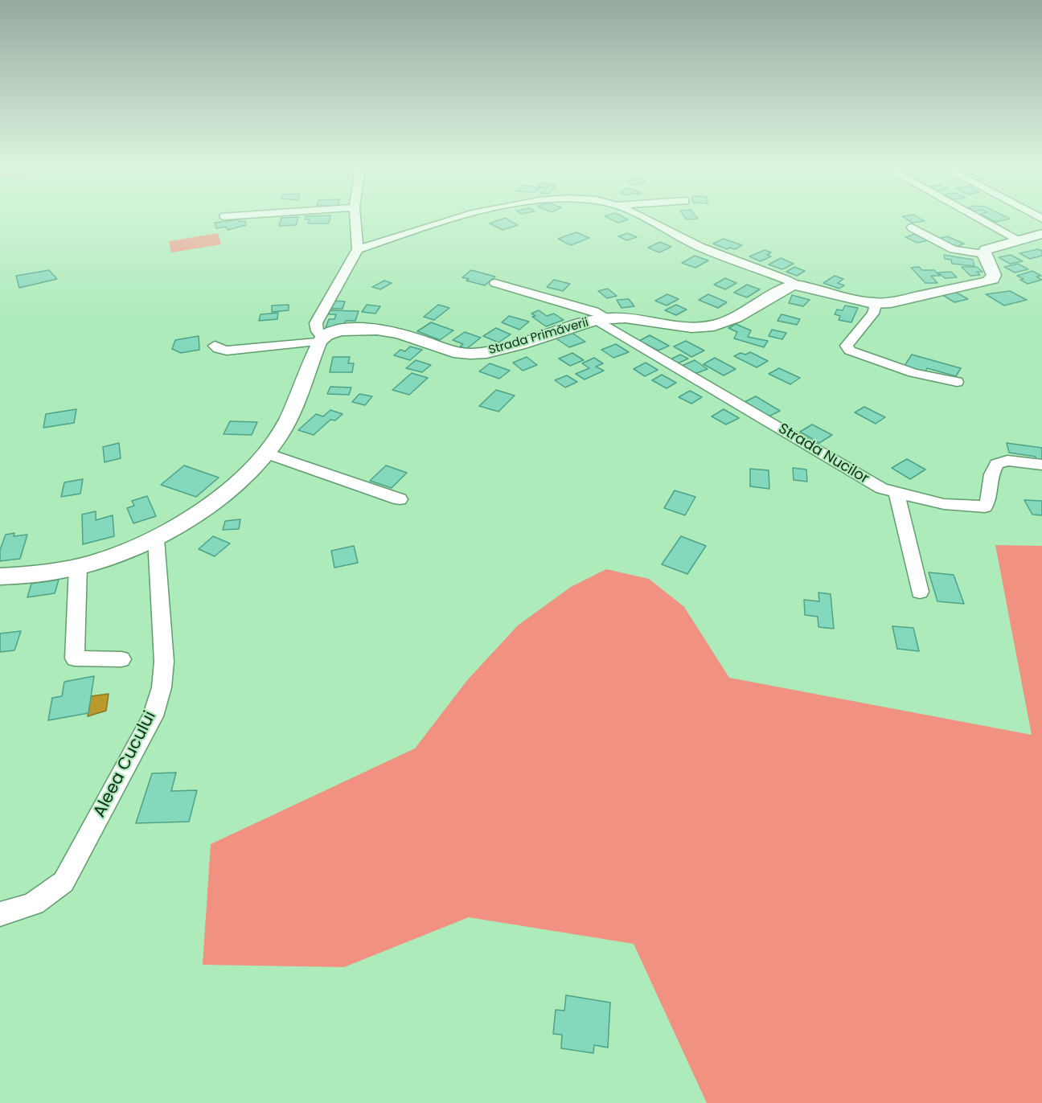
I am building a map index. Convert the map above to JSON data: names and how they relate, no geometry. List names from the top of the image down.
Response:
{
  "streets": {
    "street": ["Strada Primăverii", "Strada Nucilor", "Aleea Cucului"]
  },
  "crossings": [
    ["Strada Primăverii", "Strada Nucilor"]
  ]
}
